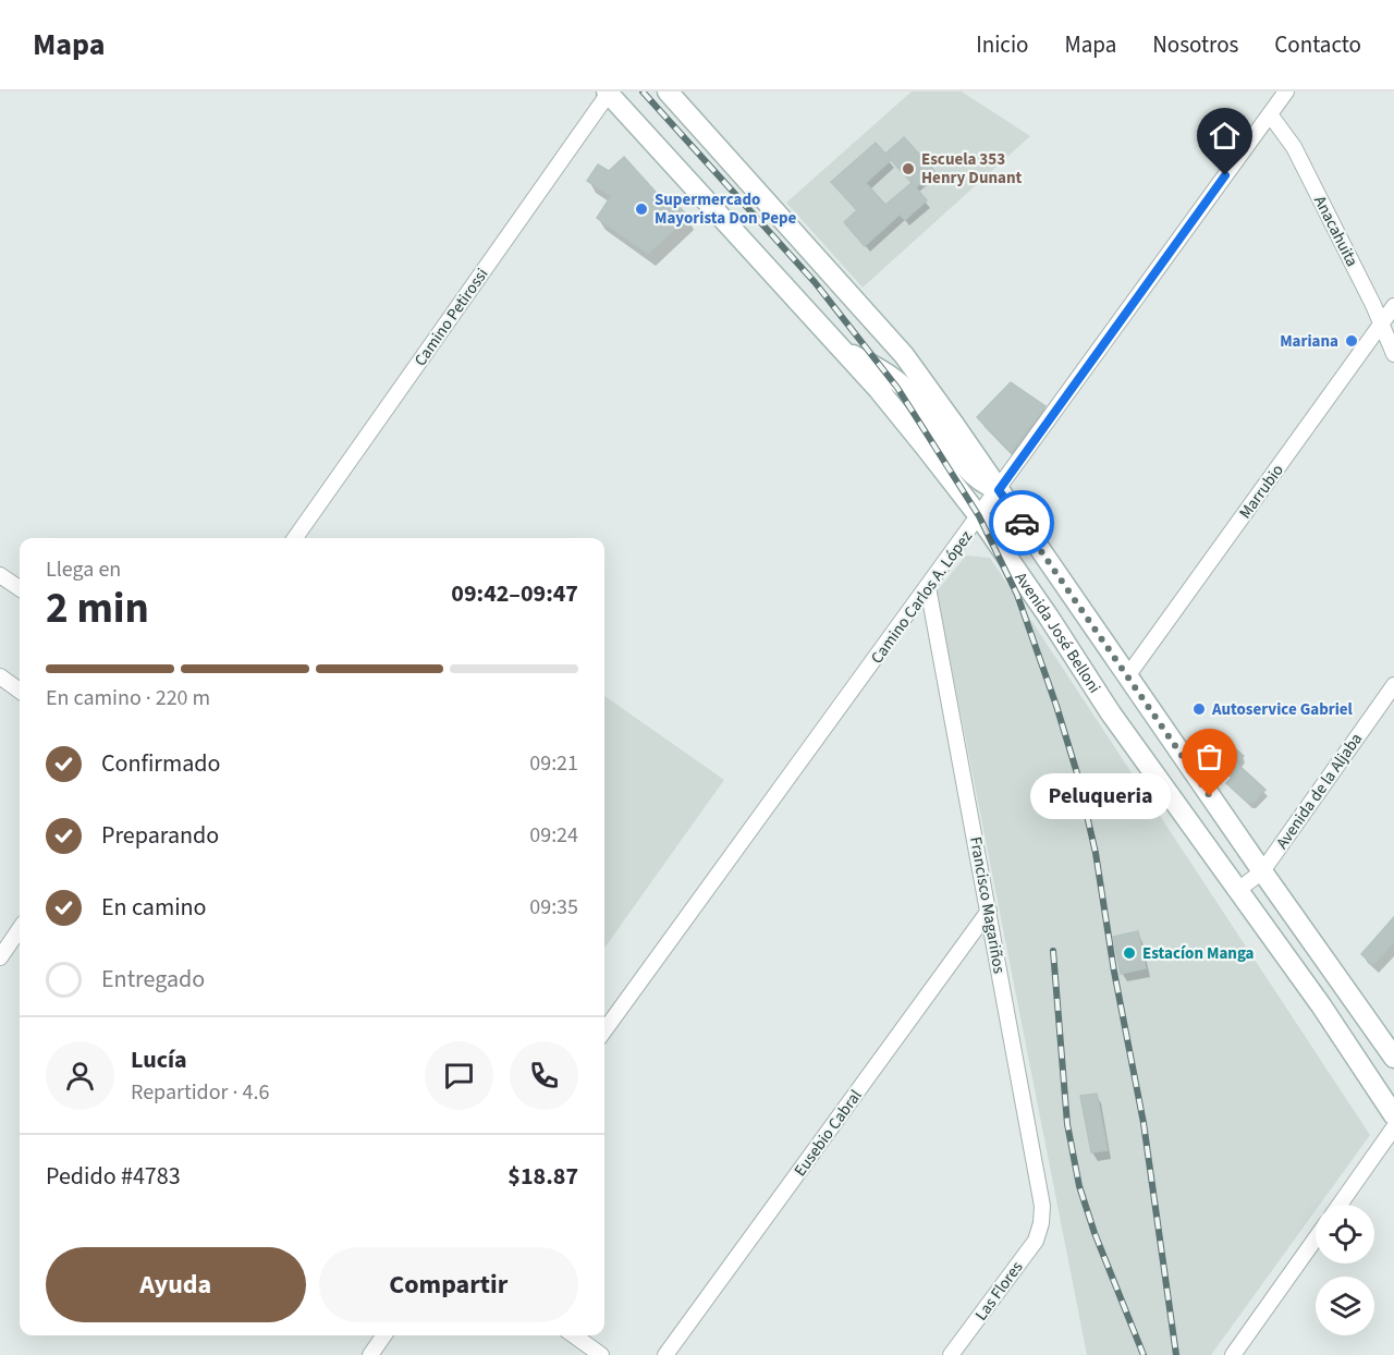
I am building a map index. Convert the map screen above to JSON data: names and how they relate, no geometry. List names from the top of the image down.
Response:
{
  "streets": {
    "main road": ["Avenida José Belloni"],
    "street": [
      "Anacahuita",
      "Camino Petirossi",
      "Marrubio",
      "Camino Carlos A. López",
      "Avenida de la Aljaba",
      "Francisco Magariños",
      "Eusebio Cabral",
      "Las Flores"
    ]
  },
  "crossings": [
    ["Anacahuita", "Marrubio"],
    ["Anacahuita", "Camino Carlos A. López"],
    ["Camino Petirossi", "Avenida José Belloni"],
    ["Marrubio", "Avenida José Belloni"],
    ["Camino Carlos A. López", "Avenida José Belloni"],
    ["Camino Carlos A. López", "Francisco Magariños"],
    ["Avenida José Belloni", "Avenida de la Aljaba"],
    ["Francisco Magariños", "Eusebio Cabral"],
    ["Francisco Magariños", "Las Flores"]
  ],
  "places": [
    "Escuela 353 Henry Dunant",
    "Supermercado Mayorista Don Pepe",
    "Mariana",
    "Autoservice Gabriel",
    "Peluqueria",
    "Estacíon Manga"
  ],
  "page": {
    "header": "Mapa",
    "nav": [
      "Inicio",
      "Mapa",
      "Nosotros",
      "Contacto"
    ],
    "heading": ["2 min", "Llega en", "09:42–09:47"],
    "panel": [
      "Lucía",
      "Repartidor · 4.6",
      "Pedido #4783",
      "$18.87"
    ],
    "bar": "En camino · 220 m",
    "list": [
      ["Confirmado", "09:21"],
      ["Preparando", "09:24"],
      ["En camino", "09:35"],
      "Entregado"
    ],
    "bubble": "Peluqueria",
    "buttons": ["Ayuda", "Compartir"]
  }
}
